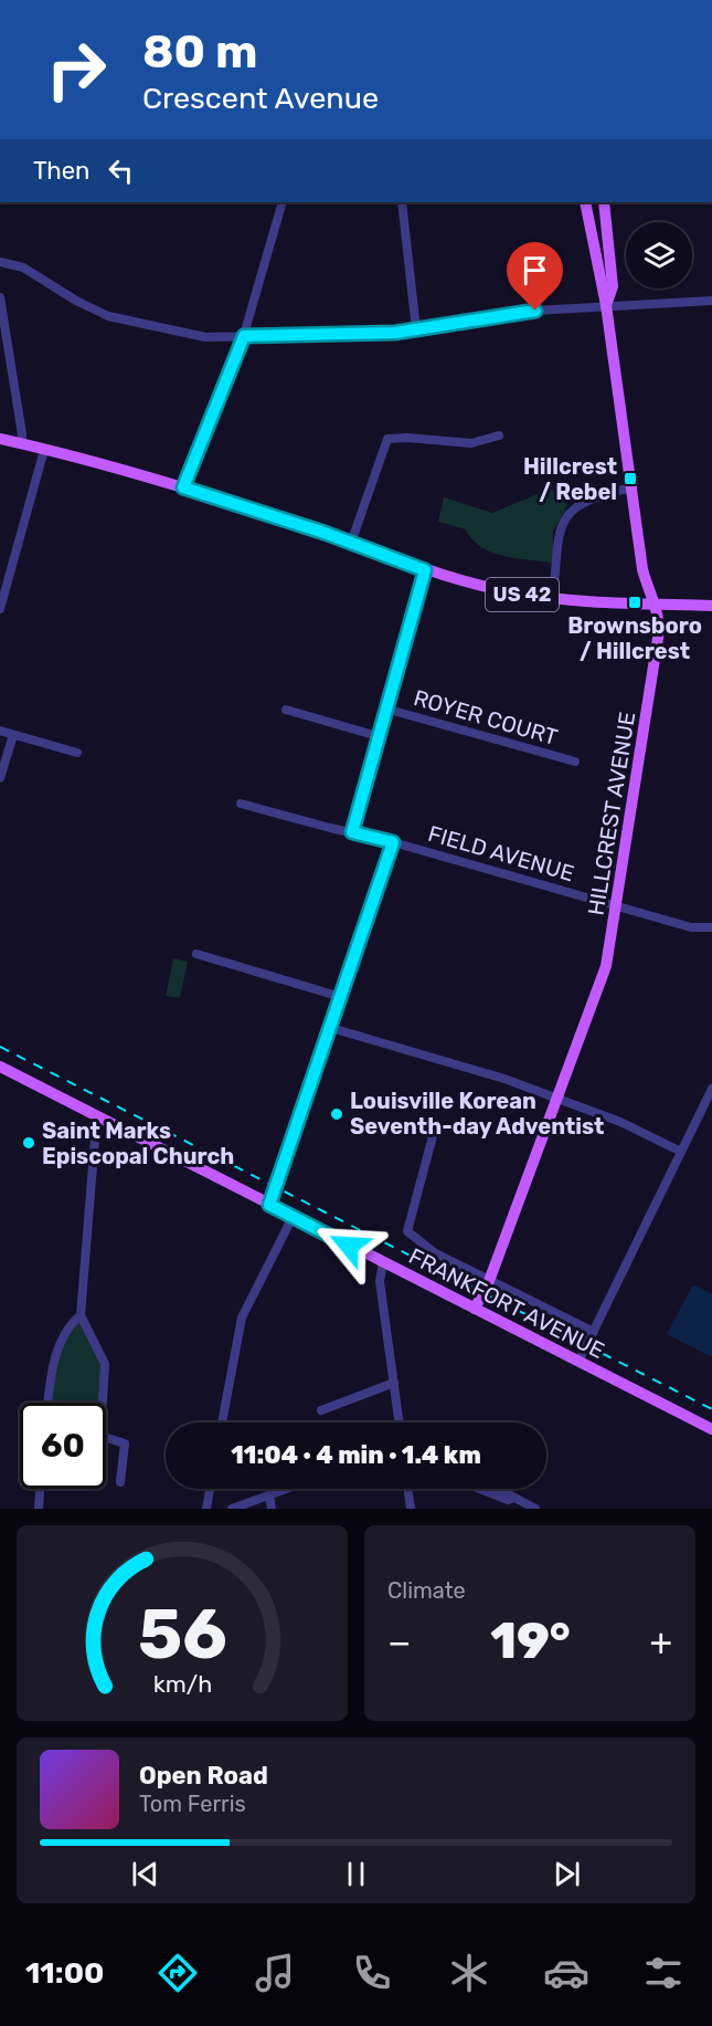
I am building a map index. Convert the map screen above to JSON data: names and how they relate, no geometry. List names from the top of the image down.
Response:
{
  "streets": {
    "main road": ["US 42", "HILLCREST AVENUE", "FRANKFORT AVENUE"],
    "street": ["ROYER COURT", "FIELD AVENUE"]
  },
  "crossings": [
    ["US 42", "HILLCREST AVENUE"],
    ["HILLCREST AVENUE", "FIELD AVENUE"],
    ["HILLCREST AVENUE", "FRANKFORT AVENUE"]
  ],
  "places": {
    "transit": ["Hillcrest / Rebel", "Brownsboro / Hillcrest"],
    "other": ["Louisville Korean Seventh-day Adventist", "Saint Marks Episcopal Church"]
  },
  "page": {
    "turn": ["80 m", "Crescent Avenue"],
    "then": "Then",
    "limit": "60",
    "trip": "11:04 · 4 min · 1.4 km",
    "tile": "Climate",
    "heat": ["−", "19°", "+"],
    "song": ["Open Road", "Tom Ferris"],
    "tabs": "11:00",
    "gauge": ["56", "km/h"]
  }
}
